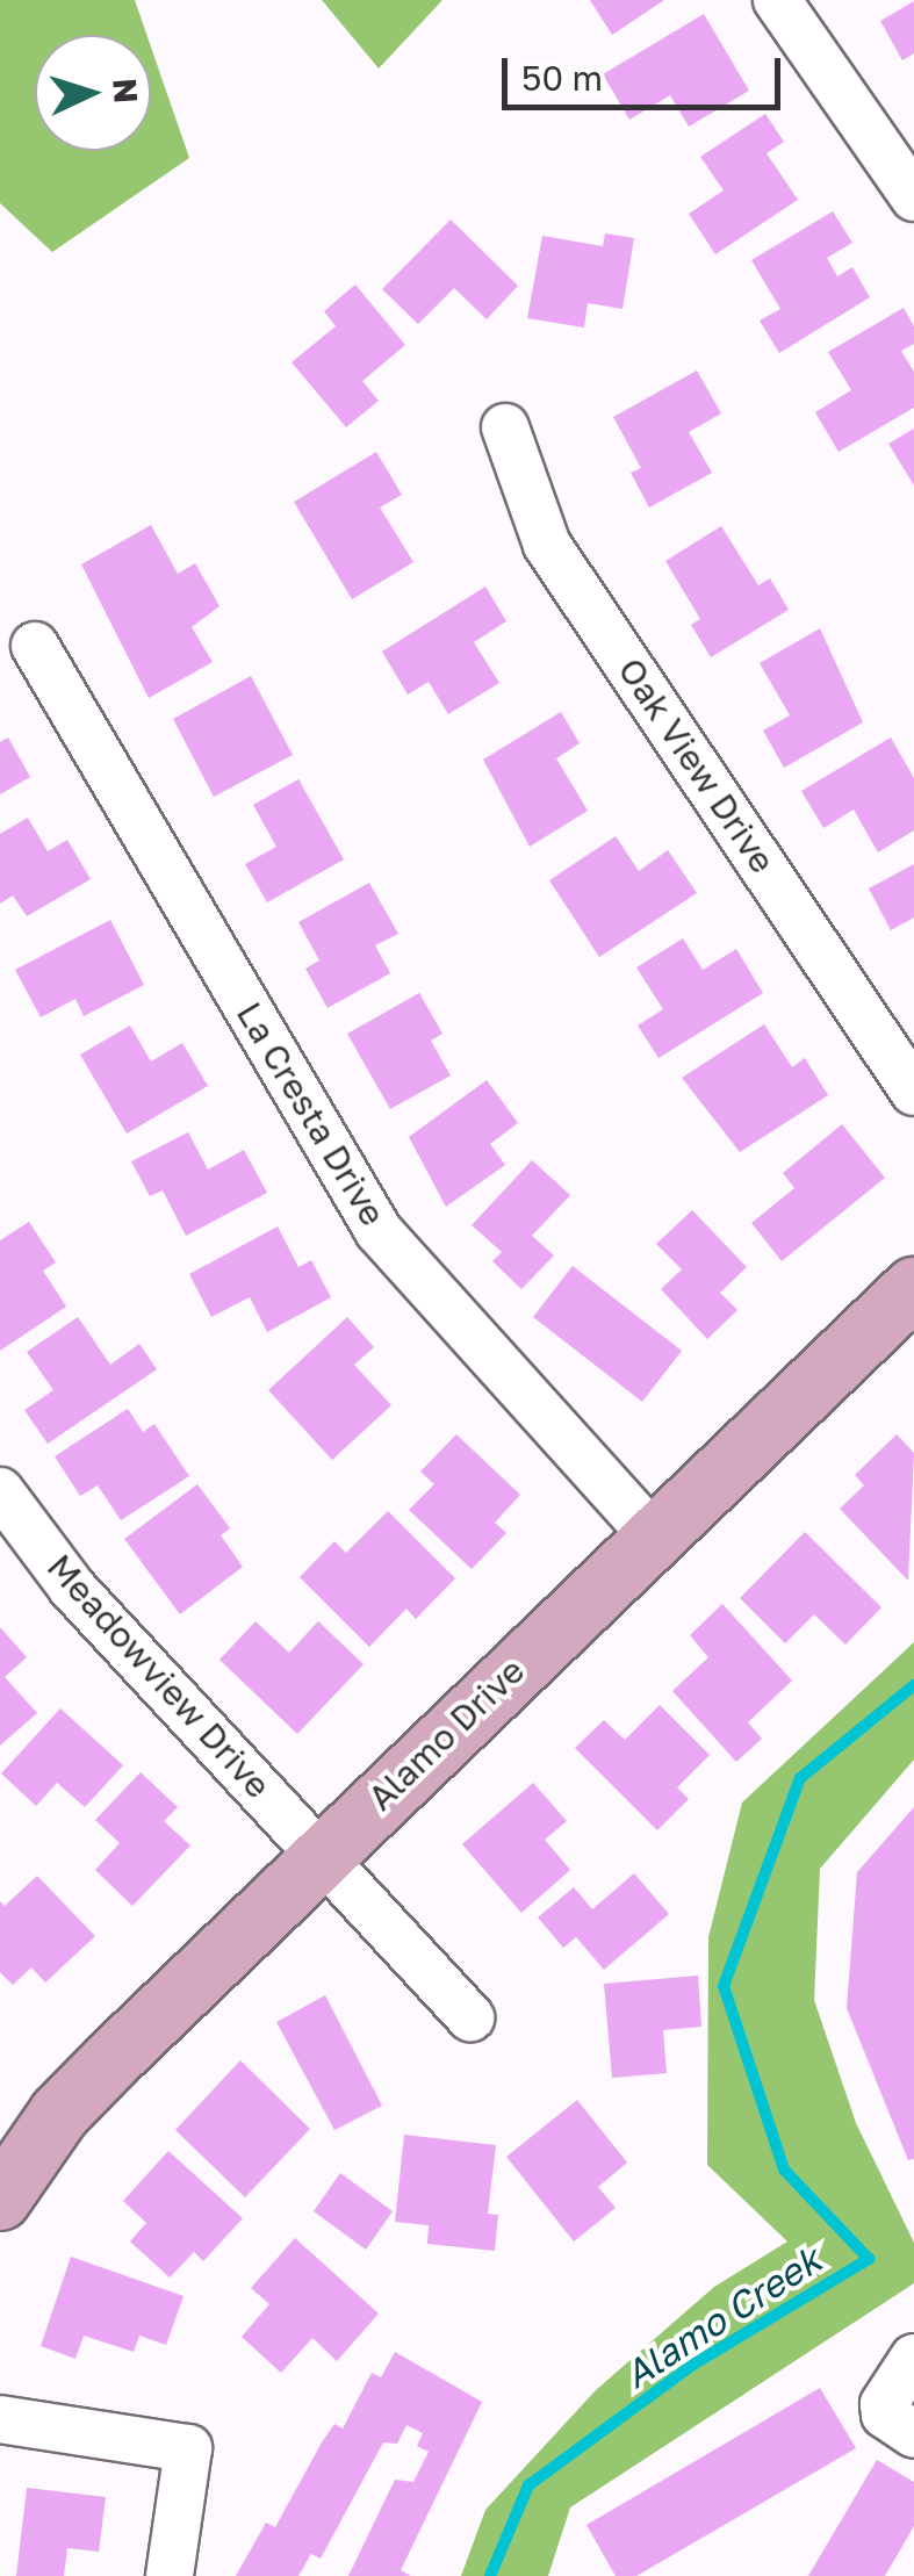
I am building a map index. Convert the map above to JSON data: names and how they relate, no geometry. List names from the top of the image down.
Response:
{
  "streets": {
    "main road": ["Alamo Drive"],
    "street": ["Oak View Drive", "La Cresta Drive", "Meadowview Drive"]
  },
  "crossings": [
    ["La Cresta Drive", "Alamo Drive"],
    ["Meadowview Drive", "Alamo Drive"]
  ],
  "water": ["Alamo Creek"],
  "scale_bar": "50 m",
  "north": "right"
}
